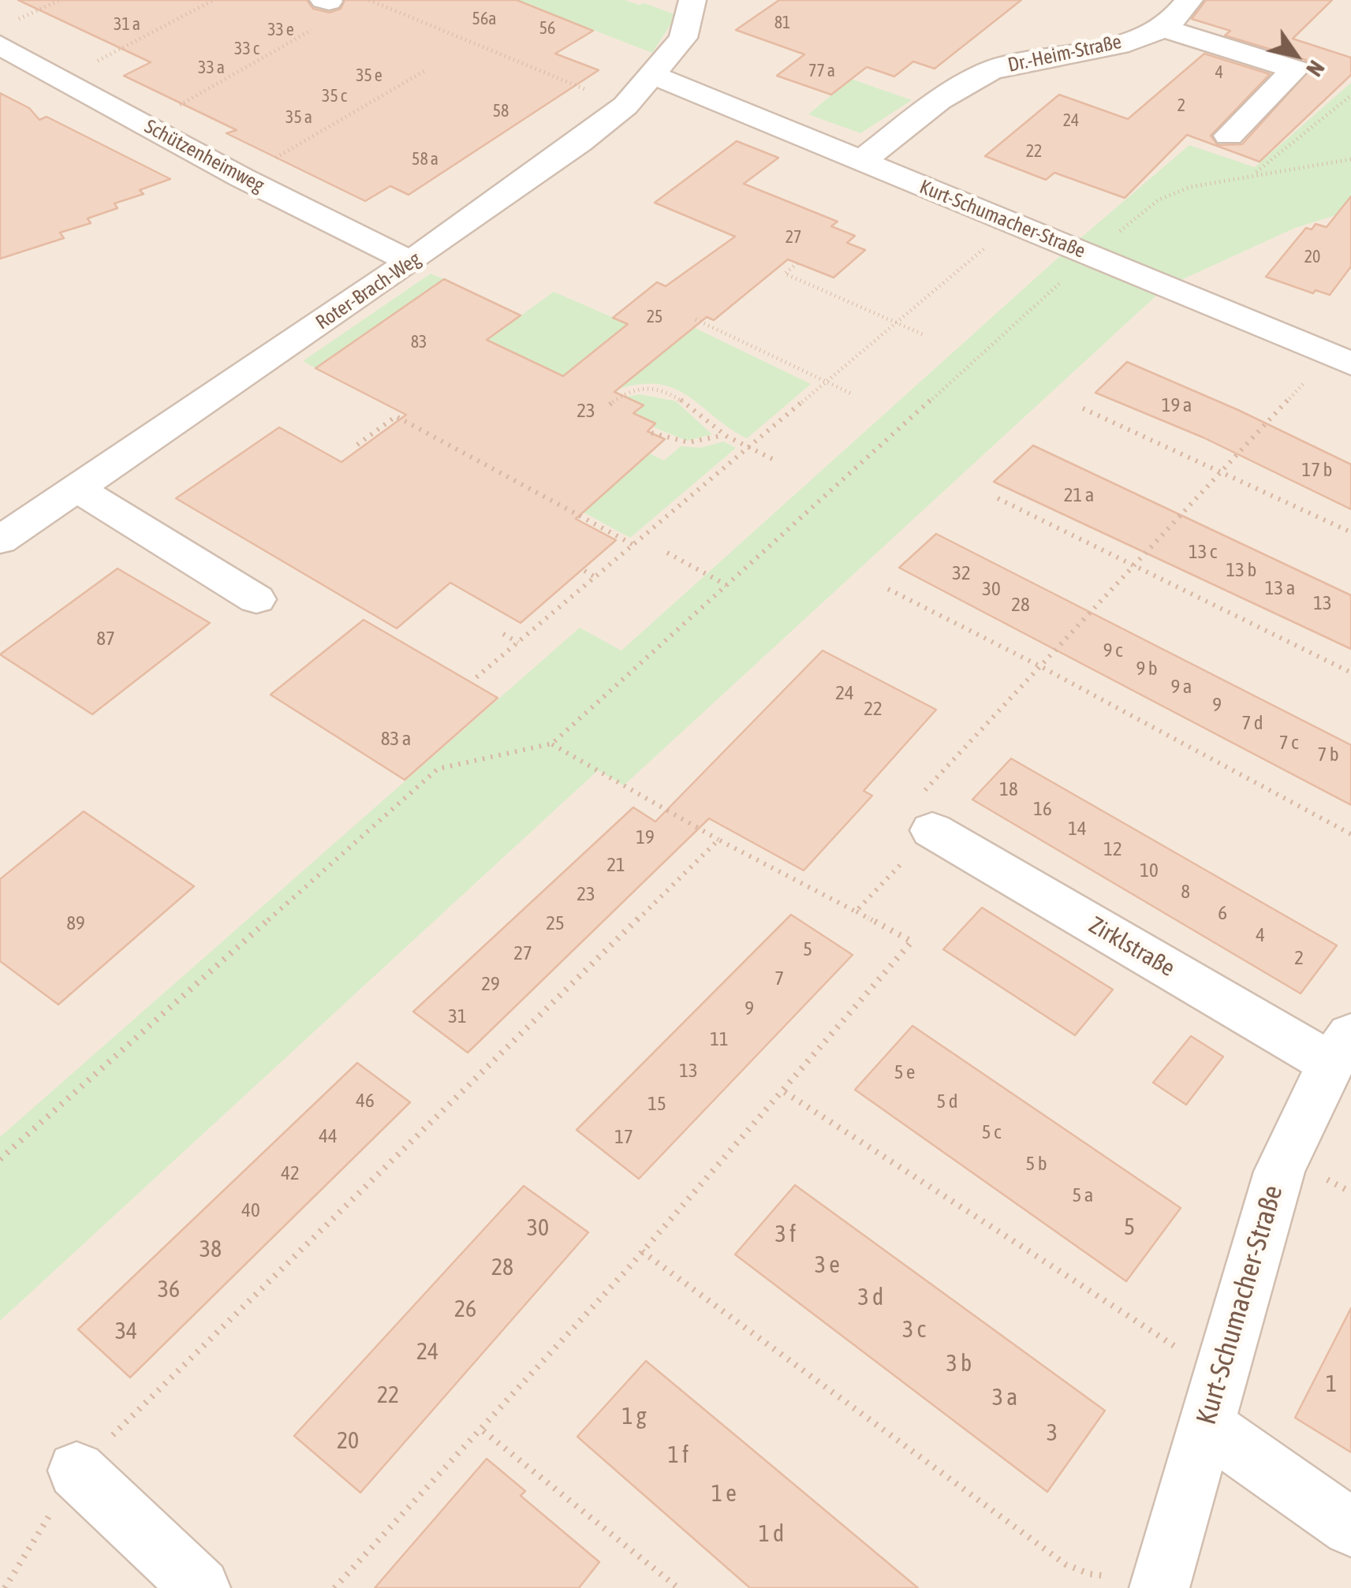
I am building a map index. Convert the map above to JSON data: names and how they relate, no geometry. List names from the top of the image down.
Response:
{
  "streets": {
    "street": [
      "Dr.-Heim-Straße",
      "Schützenheimweg",
      "Kurt-Schumacher-Straße",
      "Roter-Brach-Weg",
      "Zirklstraße"
    ]
  },
  "crossings": [
    ["Dr.-Heim-Straße", "Kurt-Schumacher-Straße"],
    ["Schützenheimweg", "Roter-Brach-Weg"],
    ["Kurt-Schumacher-Straße", "Roter-Brach-Weg"],
    ["Kurt-Schumacher-Straße", "Zirklstraße"]
  ],
  "house_numbers": [
    "56a",
    "81",
    "31 a",
    "56",
    "33 e",
    "33 c",
    "33 a",
    "77 a",
    "4",
    "35 e",
    "35 c",
    "2",
    "58",
    "35 a",
    "24",
    "22",
    "58 a",
    "27",
    "20",
    "25",
    "83",
    "19 a",
    "23",
    "17 b",
    "21 a",
    "13 c",
    "13 b",
    "32",
    "13 a",
    "30",
    "13",
    "28",
    "87",
    "9 c",
    "9 b",
    "9 a",
    "24",
    "9",
    "22",
    "7 d",
    "83 a",
    "7 c",
    "7 b",
    "18",
    "16",
    "14",
    "19",
    "12",
    "21",
    "10",
    "8",
    "23",
    "6",
    "89",
    "25",
    "4",
    "5",
    "27",
    "2",
    "7",
    "29",
    "9",
    "31",
    "11",
    "13",
    "5 e",
    "46",
    "5 d",
    "15",
    "5 c",
    "44",
    "17",
    "5 b",
    "42",
    "5 a",
    "40",
    "5",
    "30",
    "3 f",
    "38",
    "3 e",
    "28",
    "36",
    "3 d",
    "26",
    "3 c",
    "34",
    "24",
    "3 b",
    "1",
    "22",
    "3 a",
    "1 g",
    "3",
    "20",
    "1 f",
    "1 e",
    "1 d"
  ],
  "north": "bottom right"
}
